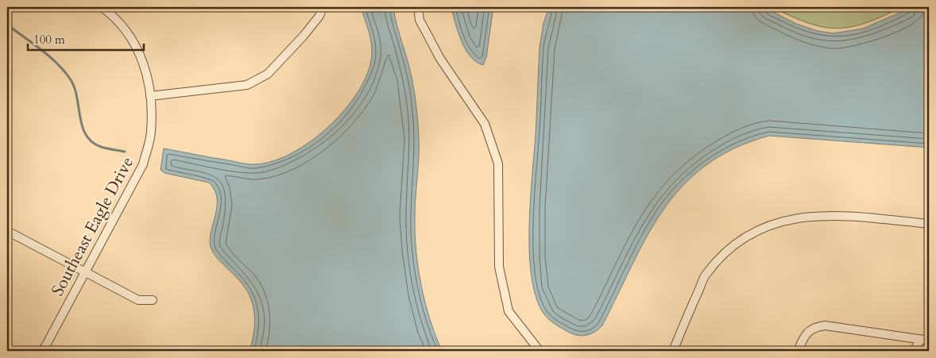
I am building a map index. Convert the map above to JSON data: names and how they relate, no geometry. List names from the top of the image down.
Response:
{
  "streets": {
    "street": ["Southeast Eagle Drive"]
  },
  "scale_bar": "100 m"
}
